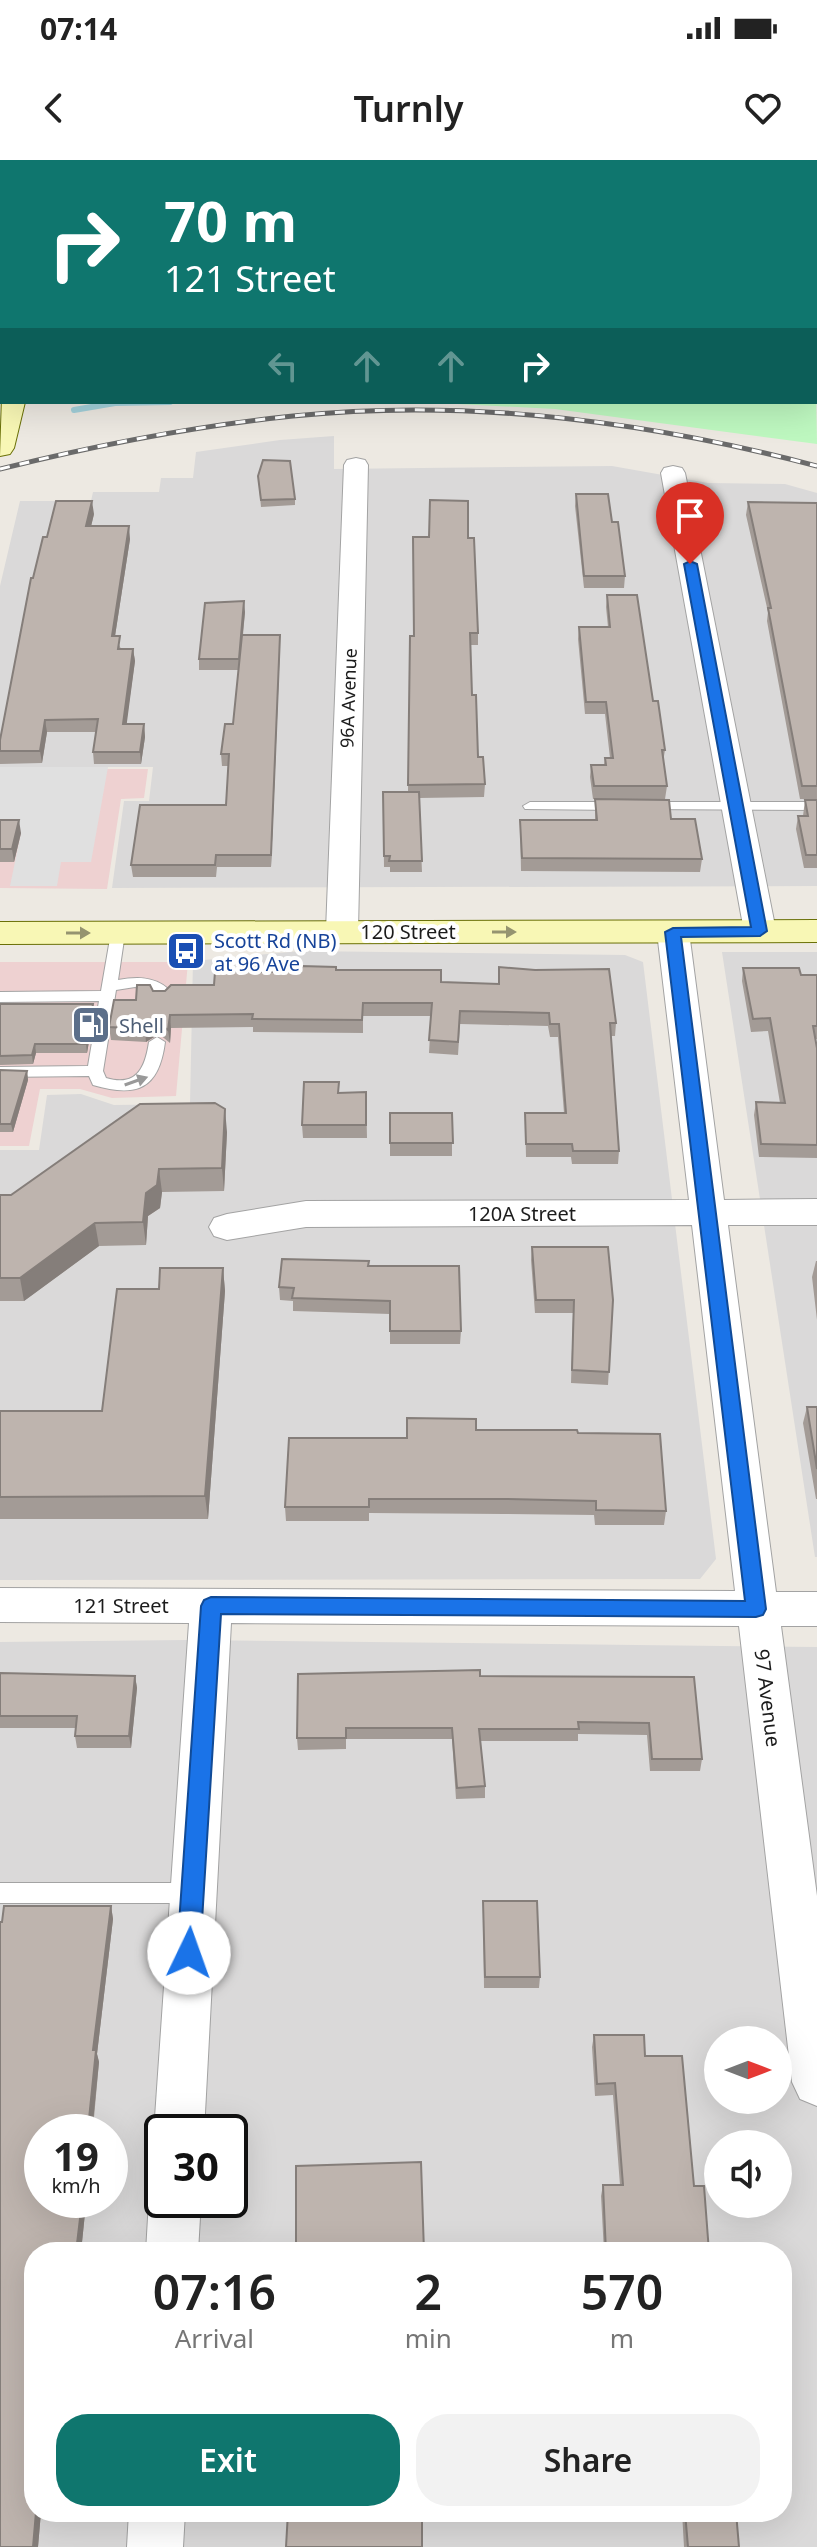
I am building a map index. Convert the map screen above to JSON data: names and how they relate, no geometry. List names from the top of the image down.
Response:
{
  "streets": {
    "main road": ["120 Street"],
    "street": [
      "96A Avenue",
      "120A Street",
      "121 Street",
      "97 Avenue"
    ]
  },
  "crossings": [
    ["96A Avenue", "120 Street"],
    ["120 Street", "97 Avenue"],
    ["120A Street", "97 Avenue"],
    ["121 Street", "97 Avenue"]
  ],
  "places": {
    "bus stop": ["Scott Rd (NB) at 96 Ave"],
    "fuel station": ["Shell"]
  },
  "north": "right",
  "page": {
    "status": "07:14",
    "header": "Turnly",
    "turn": ["70 m", "121 Street"],
    "speed": "19 km/h",
    "limit": "30",
    "eta": [
      "07:16",
      "Arrival",
      "2",
      "min",
      "570",
      "m"
    ],
    "buttons": ["Exit", "Share"]
  }
}
